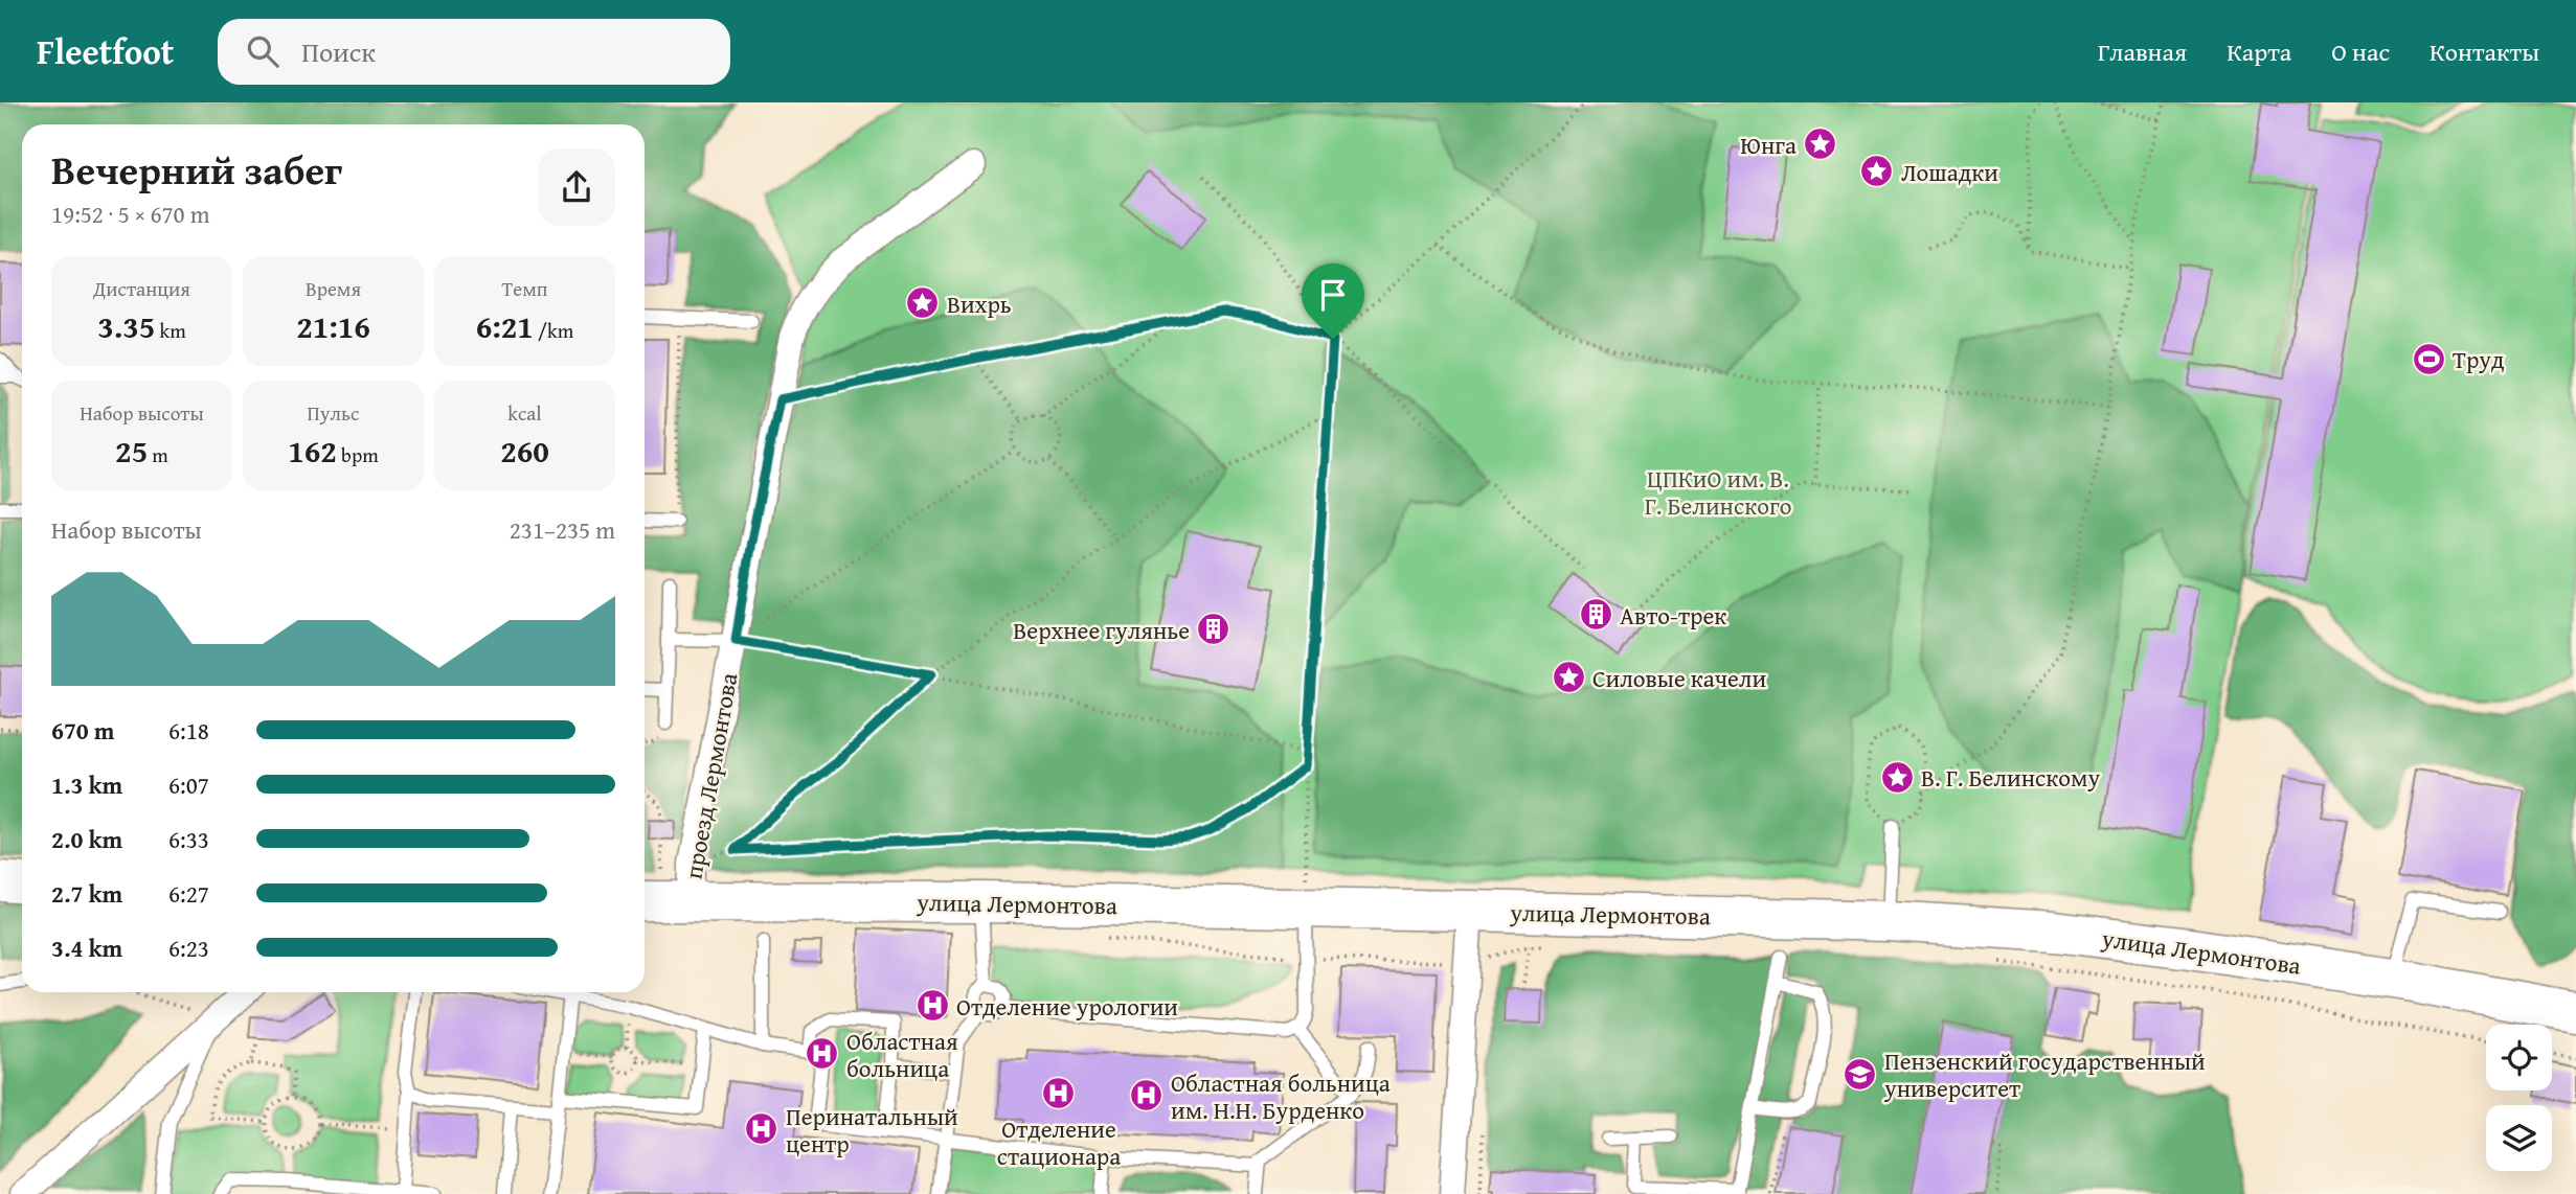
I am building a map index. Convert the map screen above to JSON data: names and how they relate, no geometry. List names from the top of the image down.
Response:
{
  "streets": {
    "main road": ["улица Лермонтова"],
    "street": ["проезд Лермонтова"]
  },
  "crossings": [
    ["проезд Лермонтова", "улица Лермонтова"]
  ],
  "parks": ["ЦПКиО им. В. Г. Белинского"],
  "places": {
    "place": [
      "Юнга",
      "Лошадки",
      "Вихрь",
      "Силовые качели",
      "В. Г. Белинскому"
    ],
    "sports": ["Труд"],
    "building": ["Авто-трек", "Верхнее гулянье"],
    "hospital": [
      "Отделение урологии",
      "Областная больница",
      "Отделение стационара",
      "Областная больница им. Н.Н. Бурденко",
      "Перинатальный центр"
    ],
    "school or university": ["Пензенский государственный университет"]
  },
  "page": {
    "header": "Fleetfoot",
    "search": "Поиск",
    "nav": [
      "Главная",
      "Карта",
      "О нас",
      "Контакты"
    ],
    "heading": ["Вечерний забег", "19:52 · 5 × 670 m"],
    "stats": [
      ["Дистанция", "3.35 km"],
      ["Время", "21:16"],
      ["Темп", "6:21 /km"],
      ["Набор высоты", "25 m"],
      ["Пульс", "162 bpm"],
      ["kcal", "260"]
    ],
    "chart": ["Набор высоты", "231–235 m"],
    "list": [
      {
        "name": "670 m",
        "note": "6:18"
      },
      {
        "name": "1.3 km",
        "note": "6:07"
      },
      {
        "name": "2.0 km",
        "note": "6:33"
      },
      {
        "name": "2.7 km",
        "note": "6:27"
      },
      {
        "name": "3.4 km",
        "note": "6:23"
      }
    ]
  }
}
